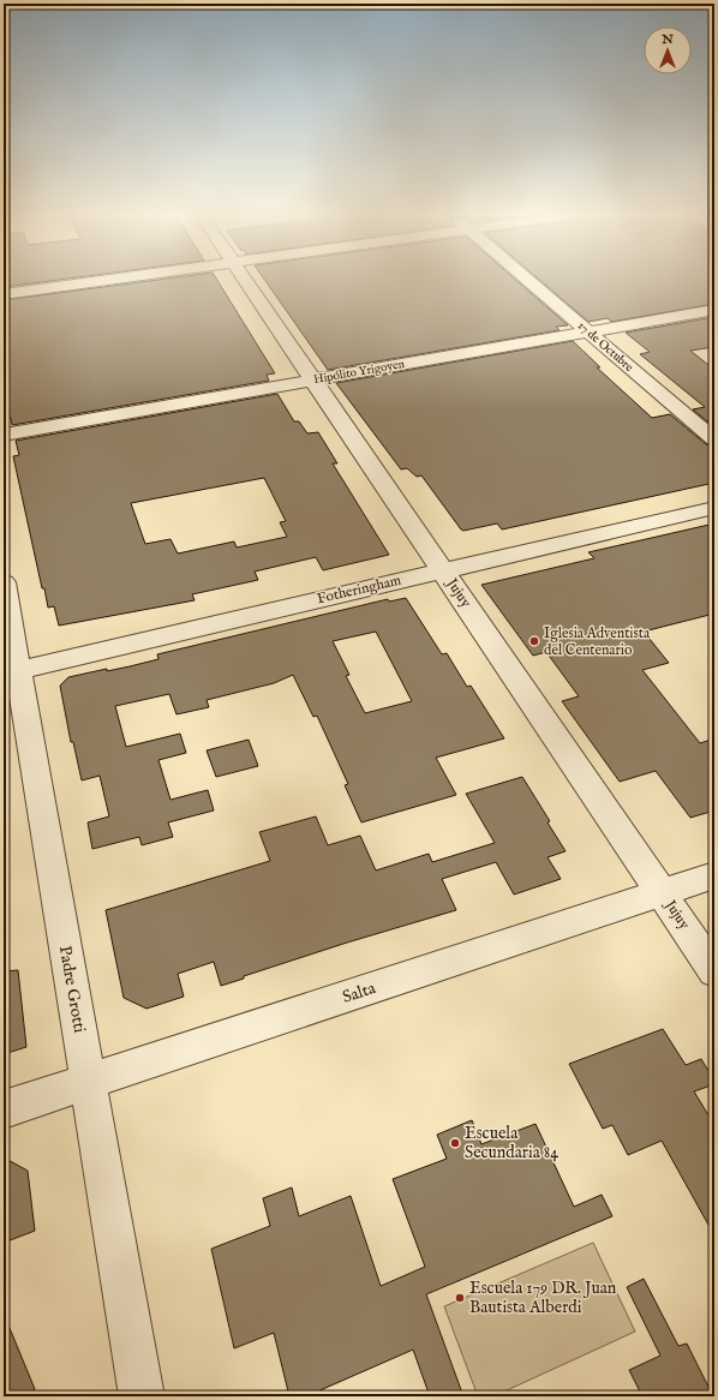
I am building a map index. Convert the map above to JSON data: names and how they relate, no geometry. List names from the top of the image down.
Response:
{
  "streets": {
    "street": [
      "17 de Octubre",
      "Hipólito Yrigoyen",
      "Fotheringham",
      "Jujuy",
      "Padre Grotti",
      "Salta"
    ]
  },
  "crossings": [
    ["17 de Octubre", "Hipólito Yrigoyen"],
    ["Hipólito Yrigoyen", "Jujuy"],
    ["Fotheringham", "Jujuy"],
    ["Fotheringham", "Padre Grotti"],
    ["Jujuy", "Salta"],
    ["Padre Grotti", "Salta"]
  ],
  "places": ["Iglesia Adventista del Centenario", "Escuela Secundaria 84", "Escuela 179 DR. Juan Bautista Alberdi"],
  "north": "top"
}
